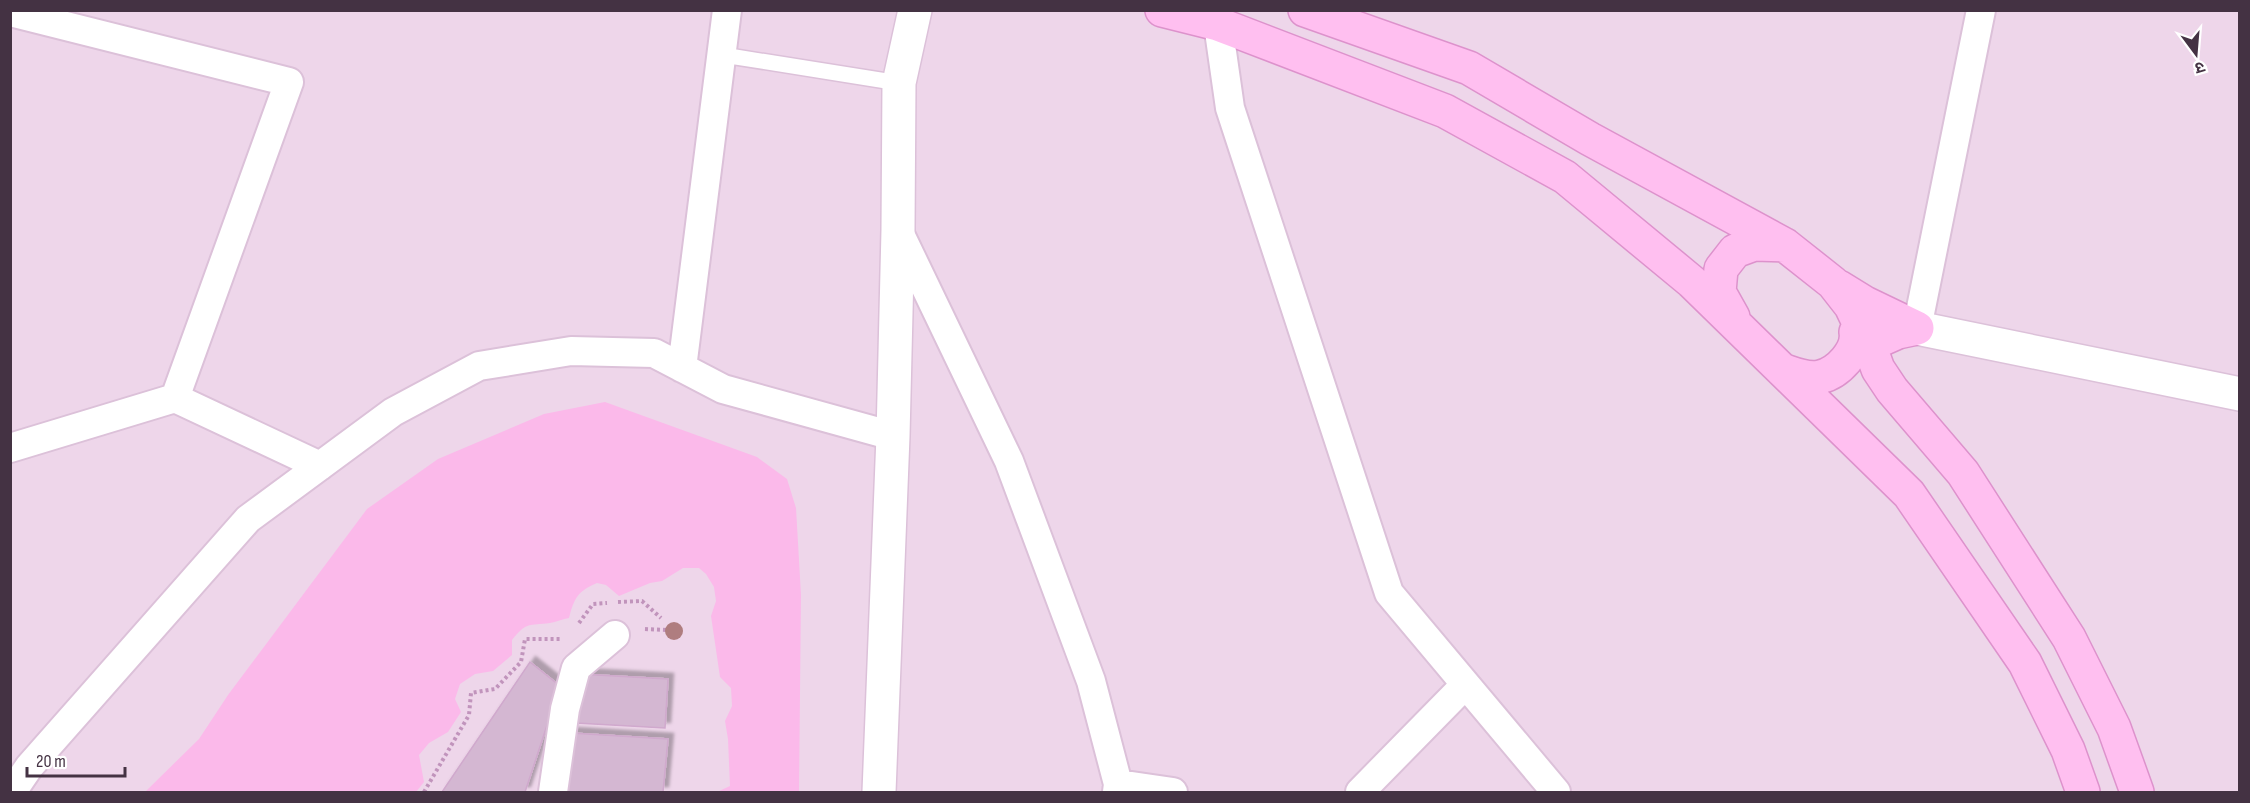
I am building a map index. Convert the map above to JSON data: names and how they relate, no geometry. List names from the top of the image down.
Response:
{
  "scale_bar": "20 m",
  "north": "bottom"
}
